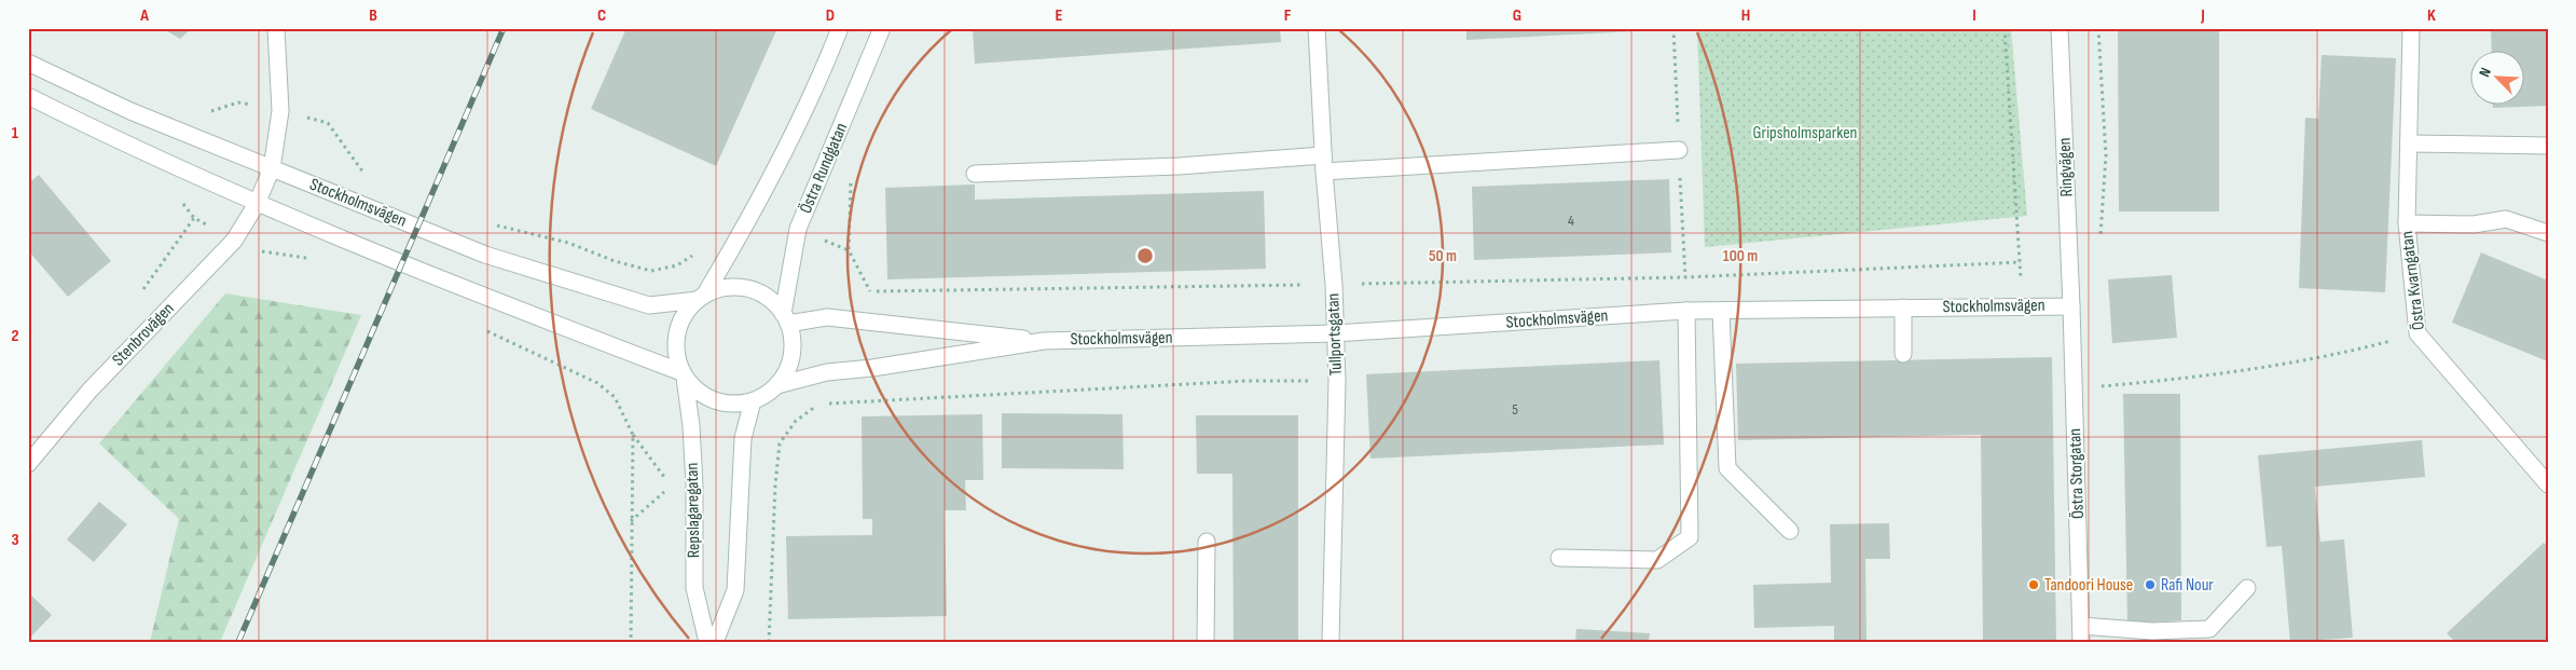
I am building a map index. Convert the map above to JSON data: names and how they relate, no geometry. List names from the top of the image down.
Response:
{
  "streets": {
    "street": [
      "Ringvägen",
      "Östra Rundgatan",
      "Stockholmsvägen",
      "Östra Kvarngatan",
      "Stenbrovägen",
      "Tullportsgatan",
      "Östra Storgatan",
      "Repslagaregatan"
    ]
  },
  "crossings": [
    ["Ringvägen", "Stockholmsvägen"],
    ["Ringvägen", "Östra Storgatan"],
    ["Östra Rundgatan", "Stockholmsvägen"],
    ["Östra Rundgatan", "Repslagaregatan"],
    ["Stockholmsvägen", "Stenbrovägen"],
    ["Stockholmsvägen", "Tullportsgatan"],
    ["Stockholmsvägen", "Östra Storgatan"],
    ["Stockholmsvägen", "Repslagaregatan"]
  ],
  "parks": ["Gripsholmsparken"],
  "places": ["Tandoori House", "Rafi Nour"],
  "house_numbers": ["4", "5"],
  "north": "top left",
  "grid": {
    "columns": [
      "A",
      "B",
      "C",
      "D",
      "E",
      "F",
      "G",
      "H",
      "I",
      "J",
      "K"
    ],
    "rows": ["1", "2", "3"]
  },
  "rings": ["50 m", "100 m"]
}
